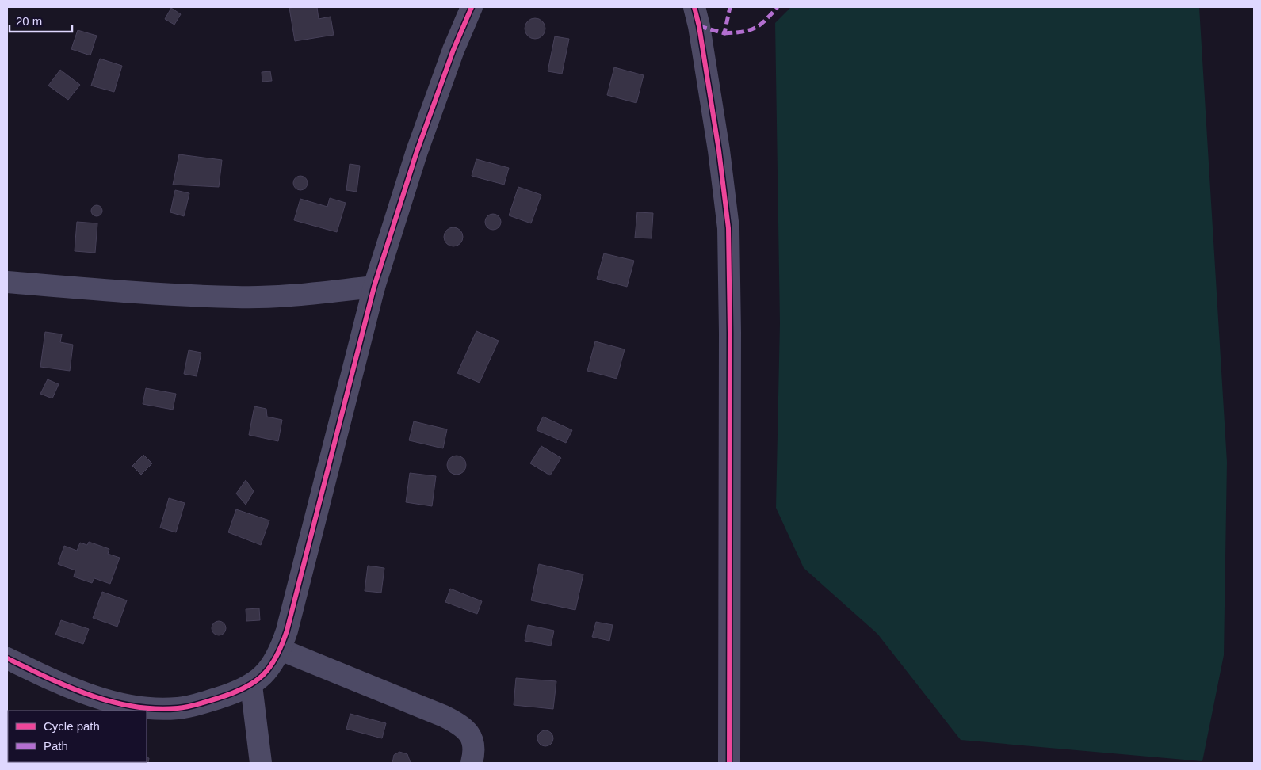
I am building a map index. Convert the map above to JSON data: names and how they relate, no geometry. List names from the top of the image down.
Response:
{
  "legend": ["Cycle path", "Path"],
  "scale_bar": "20 m"
}
